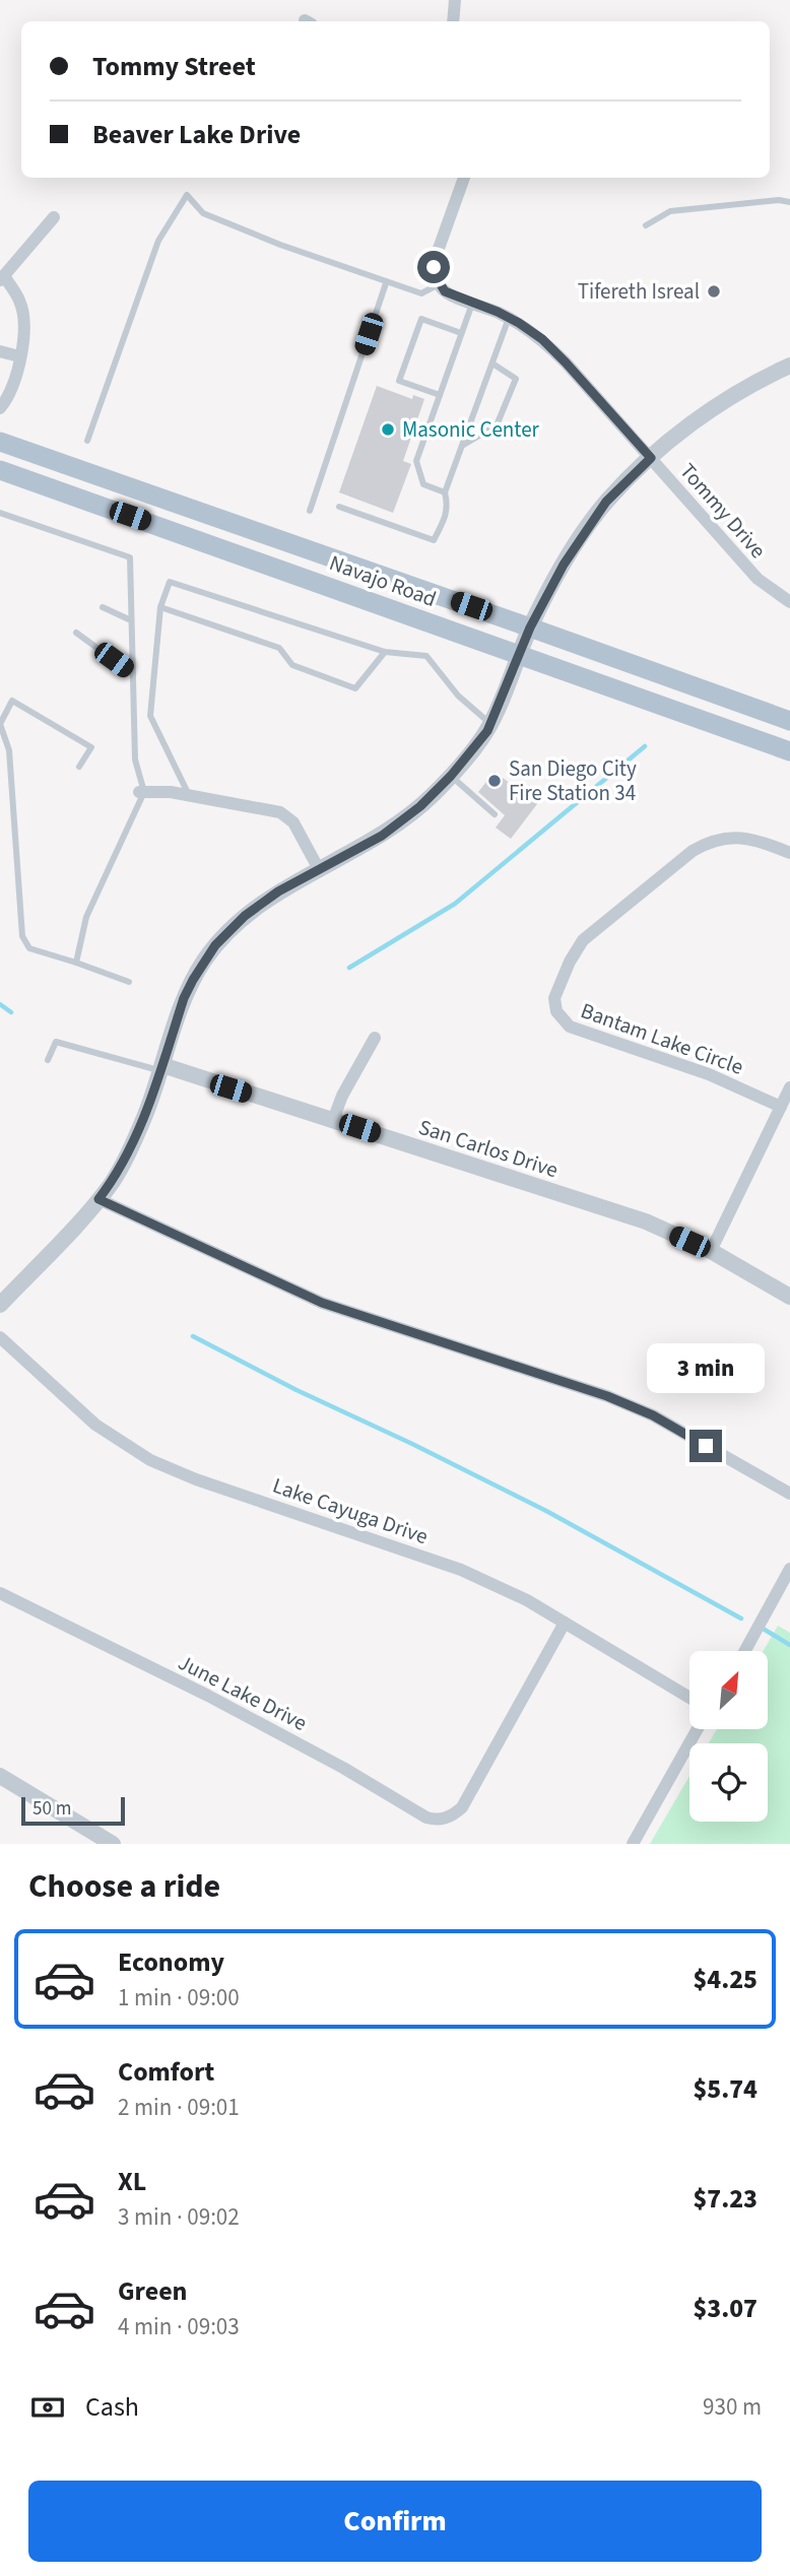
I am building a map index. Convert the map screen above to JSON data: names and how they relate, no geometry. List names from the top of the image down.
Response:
{
  "streets": {
    "main road": ["Navajo Road"],
    "street": [
      "Tommy Drive",
      "Bantam Lake Circle",
      "San Carlos Drive",
      "Lake Cayuga Drive",
      "June Lake Drive"
    ]
  },
  "crossings": [
    ["Lake Cayuga Drive", "June Lake Drive"]
  ],
  "places": ["Tifereth Isreal", "Masonic Center", "San Diego City Fire Station 34"],
  "scale_bar": "50 m",
  "north": "top right",
  "page": {
    "banner": ["Tommy Street", "Beaver Lake Drive"],
    "bubble": "3 min",
    "scale": "50 m",
    "heading": "Choose a ride",
    "list": [
      {
        "name": "Economy",
        "note": "1 min · 09:00",
        "value": "$4.25"
      },
      {
        "name": "Comfort",
        "note": "2 min · 09:01",
        "value": "$5.74"
      },
      {
        "name": "XL",
        "note": "3 min · 09:02",
        "value": "$7.23"
      },
      {
        "name": "Green",
        "note": "4 min · 09:03",
        "value": "$3.07"
      }
    ],
    "pay": ["Cash", "930 m"],
    "buttons": "Confirm"
  }
}
